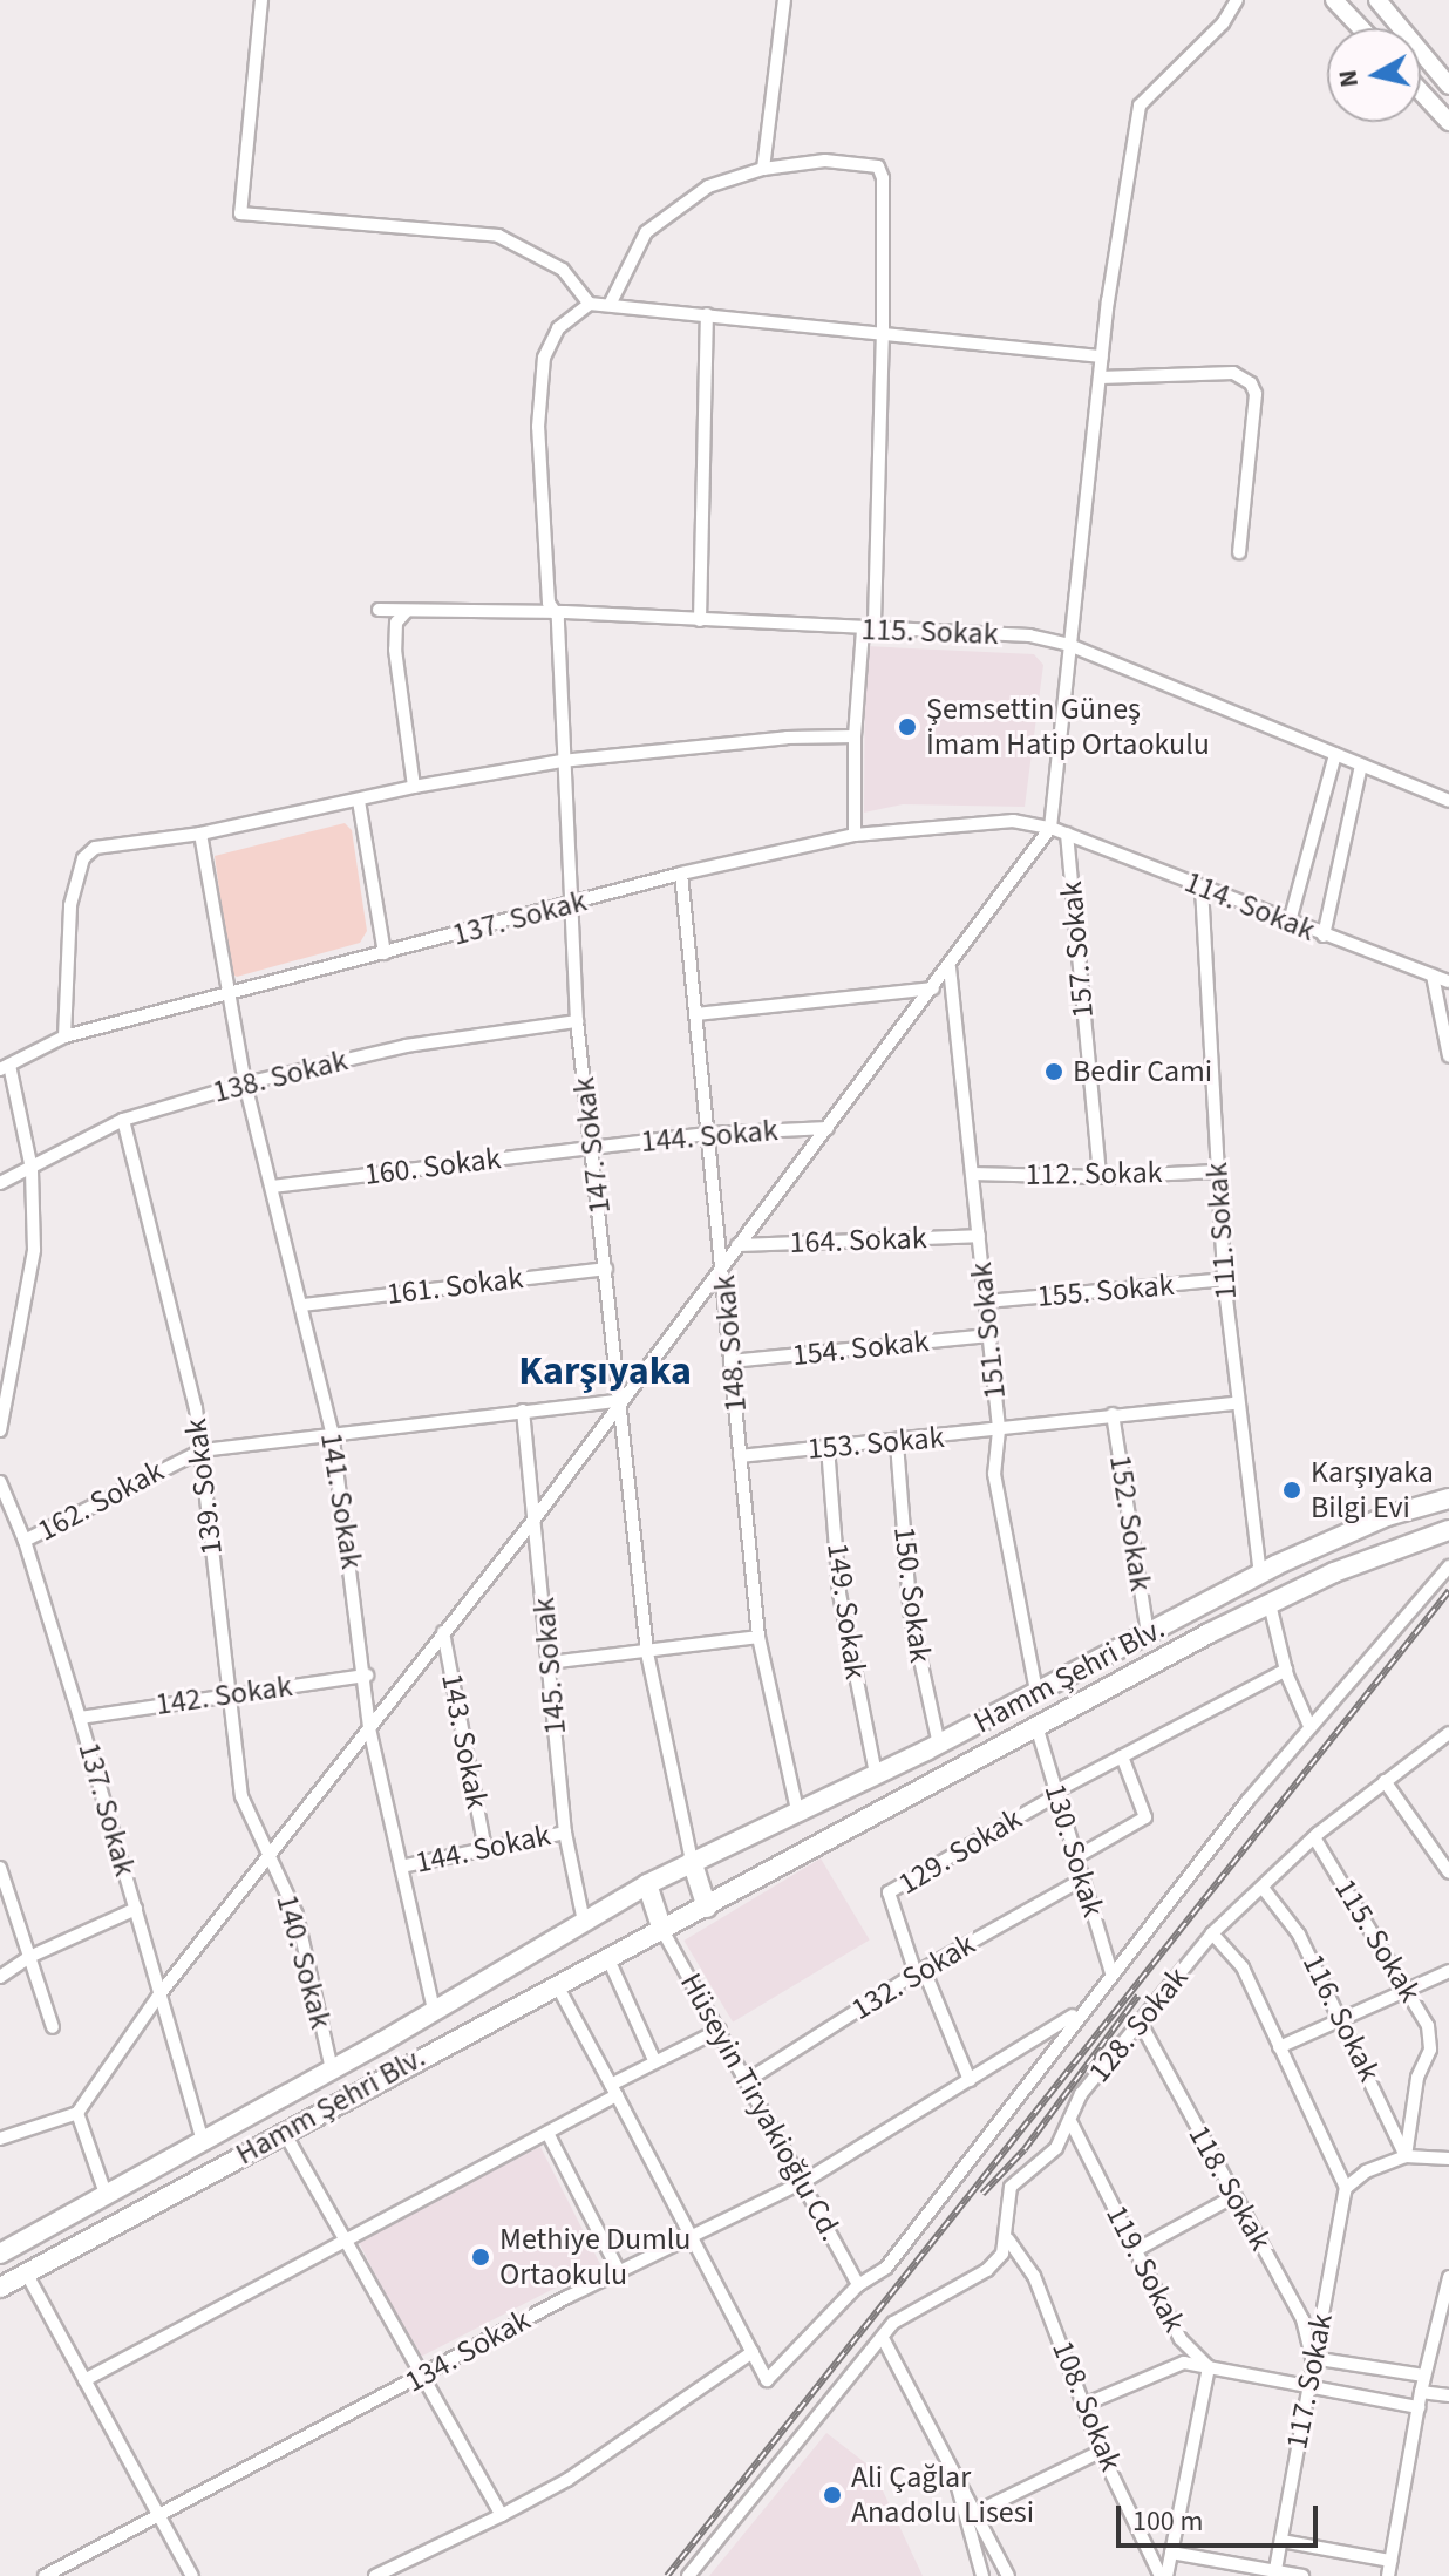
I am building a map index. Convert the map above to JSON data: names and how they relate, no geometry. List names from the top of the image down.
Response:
{
  "streets": {
    "main road": ["Hamm Şehri Blv."],
    "street": [
      "115. Sokak",
      "114. Sokak",
      "137. Sokak",
      "157. Sokak",
      "138. Sokak",
      "144. Sokak",
      "147. Sokak",
      "160. Sokak",
      "112. Sokak",
      "111. Sokak",
      "164. Sokak",
      "161. Sokak",
      "155. Sokak",
      "151. Sokak",
      "148. Sokak",
      "154. Sokak",
      "153. Sokak",
      "139. Sokak",
      "162. Sokak",
      "141. Sokak",
      "152. Sokak",
      "150. Sokak",
      "149. Sokak",
      "145. Sokak",
      "142. Sokak",
      "143. Sokak",
      "130. Sokak",
      "129. Sokak",
      "140. Sokak",
      "132. Sokak",
      "116. Sokak",
      "128. Sokak",
      "Hüseyin Tiryakioğlu Cd.",
      "118. Sokak",
      "119. Sokak",
      "134. Sokak",
      "117. Sokak",
      "108. Sokak"
    ]
  },
  "crossings": [
    ["115. Sokak", "147. Sokak"],
    ["115. Sokak", "116. Sokak"],
    ["115. Sokak", "128. Sokak"],
    ["114. Sokak", "137. Sokak"],
    ["114. Sokak", "157. Sokak"],
    ["114. Sokak", "111. Sokak"],
    ["137. Sokak", "147. Sokak"],
    ["137. Sokak", "148. Sokak"],
    ["137. Sokak", "162. Sokak"],
    ["137. Sokak", "141. Sokak"],
    ["137. Sokak", "Hamm Şehri Blv."],
    ["137. Sokak", "142. Sokak"],
    ["157. Sokak", "112. Sokak"],
    ["138. Sokak", "147. Sokak"],
    ["138. Sokak", "139. Sokak"],
    ["138. Sokak", "141. Sokak"],
    ["144. Sokak", "147. Sokak"],
    ["144. Sokak", "160. Sokak"],
    ["144. Sokak", "148. Sokak"],
    ["144. Sokak", "141. Sokak"],
    ["144. Sokak", "145. Sokak"],
    ["144. Sokak", "143. Sokak"],
    ["147. Sokak", "160. Sokak"],
    ["147. Sokak", "161. Sokak"],
    ["147. Sokak", "162. Sokak"],
    ["147. Sokak", "Hamm Şehri Blv."],
    ["160. Sokak", "141. Sokak"],
    ["112. Sokak", "111. Sokak"],
    ["112. Sokak", "151. Sokak"],
    ["111. Sokak", "155. Sokak"],
    ["111. Sokak", "153. Sokak"],
    ["111. Sokak", "Hamm Şehri Blv."],
    ["164. Sokak", "151. Sokak"],
    ["161. Sokak", "141. Sokak"],
    ["155. Sokak", "151. Sokak"],
    ["151. Sokak", "154. Sokak"],
    ["151. Sokak", "153. Sokak"],
    ["151. Sokak", "Hamm Şehri Blv."],
    ["148. Sokak", "154. Sokak"],
    ["148. Sokak", "153. Sokak"],
    ["148. Sokak", "Hamm Şehri Blv."],
    ["153. Sokak", "152. Sokak"],
    ["153. Sokak", "150. Sokak"],
    ["153. Sokak", "149. Sokak"],
    ["139. Sokak", "162. Sokak"],
    ["139. Sokak", "142. Sokak"],
    ["139. Sokak", "140. Sokak"],
    ["162. Sokak", "141. Sokak"],
    ["162. Sokak", "145. Sokak"],
    ["141. Sokak", "Hamm Şehri Blv."],
    ["141. Sokak", "142. Sokak"],
    ["152. Sokak", "Hamm Şehri Blv."],
    ["150. Sokak", "Hamm Şehri Blv."],
    ["149. Sokak", "Hamm Şehri Blv."],
    ["145. Sokak", "Hamm Şehri Blv."],
    ["Hamm Şehri Blv.", "130. Sokak"],
    ["Hamm Şehri Blv.", "140. Sokak"],
    ["Hamm Şehri Blv.", "Hüseyin Tiryakioğlu Cd."],
    ["130. Sokak", "129. Sokak"],
    ["130. Sokak", "132. Sokak"],
    ["129. Sokak", "132. Sokak"],
    ["132. Sokak", "Hüseyin Tiryakioğlu Cd."],
    ["116. Sokak", "128. Sokak"],
    ["128. Sokak", "118. Sokak"],
    ["128. Sokak", "119. Sokak"],
    ["128. Sokak", "108. Sokak"],
    ["Hüseyin Tiryakioğlu Cd.", "134. Sokak"],
    ["118. Sokak", "117. Sokak"]
  ],
  "districts": ["Karşıyaka"],
  "places": [
    "Şemsettin Güneş İmam Hatip Ortaokulu",
    "Bedir Cami",
    "Karşıyaka Bilgi Evi",
    "Methiye Dumlu Ortaokulu",
    "Ali Çağlar Anadolu Lisesi"
  ],
  "scale_bar": "100 m",
  "north": "left"
}
